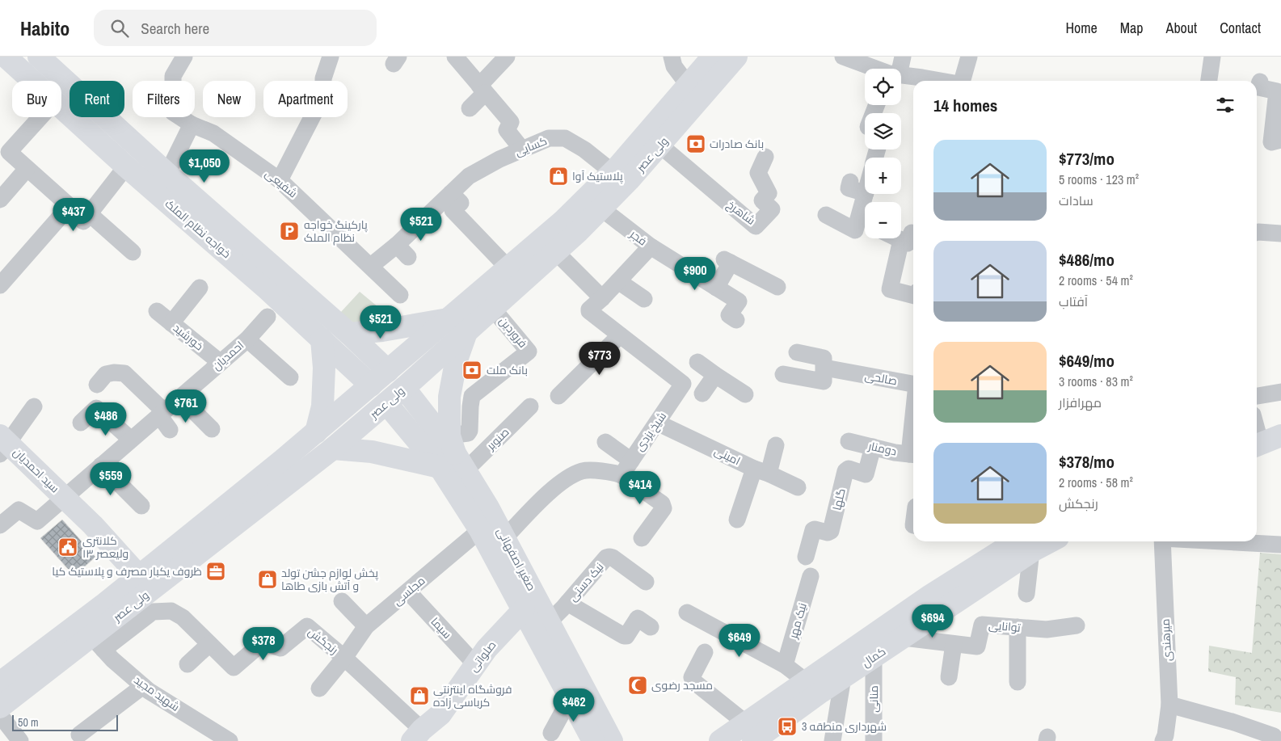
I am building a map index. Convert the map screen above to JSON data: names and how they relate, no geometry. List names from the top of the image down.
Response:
{
  "streets": {
    "main road": [
      "ولی عصر",
      "خواجه نظام الملک",
      "سید احمدیان",
      "صغیر اصفهانی",
      "صلواتی",
      "کمال"
    ],
    "street": [
      "کسایی",
      "شفیعی",
      "شاهرخ",
      "فجر",
      "فروردین",
      "خورشید",
      "احمدیان",
      "صالحی",
      "شیخ یزدی",
      "صنوبر",
      "دومنار",
      "امینی",
      "گلها",
      "نیک دستی",
      "مجلسی",
      "نیک مهر",
      "توانایی",
      "سیما",
      "میرهندی",
      "رنجکش",
      "شهید مجید",
      "منانی"
    ]
  },
  "crossings": [
    ["کسایی", "ولی عصر"],
    ["کسایی", "شفیعی"],
    ["ولی عصر", "شاهرخ"],
    ["ولی عصر", "خواجه نظام الملک"],
    ["ولی عصر", "فجر"],
    ["ولی عصر", "فروردین"],
    ["ولی عصر", "سید احمدیان"],
    ["ولی عصر", "صغیر اصفهانی"],
    ["ولی عصر", "رنجکش"],
    ["ولی عصر", "شهید مجید"],
    ["خواجه نظام الملک", "صغیر اصفهانی"],
    ["فروردین", "صنوبر"],
    ["فروردین", "صغیر اصفهانی"],
    ["خورشید", "احمدیان"],
    ["احمدیان", "سید احمدیان"],
    ["شیخ یزدی", "امینی"],
    ["صنوبر", "صغیر اصفهانی"],
    ["دومنار", "گلها"],
    ["صغیر اصفهانی", "نیک دستی"],
    ["صغیر اصفهانی", "مجلسی"],
    ["صغیر اصفهانی", "صلواتی"],
    ["مجلسی", "سیما"],
    ["مجلسی", "رنجکش"],
    ["توانایی", "کمال"],
    ["سیما", "صلواتی"],
    ["رنجکش", "صلواتی"],
    ["رنجکش", "شهید مجید"],
    ["کمال", "منانی"]
  ],
  "places": {
    "bank": ["بانک صادرات", "بانک ملت"],
    "shop": ["پلاستیک آوا", "پخش لوازم جشن تولد و آتش بازی طاها", "فروشگاه اینترنتی کرباسی زاده"],
    "parking": ["پارکینگ خواجه نظام الملک"],
    "public building": ["کلانتری ۱۳ ولیعصر"],
    "office": ["ظروف یکبار مصرف و پلاستیک کیا"],
    "mosque": ["مسجد رضوی"],
    "bus stop": ["شهرداری منطقه 3"]
  },
  "scale_bar": "50 m",
  "page": {
    "header": "Habito",
    "search": "Search here",
    "nav": [
      "Home",
      "Map",
      "About",
      "Contact"
    ],
    "map_buttons": ["+", "−"],
    "chip": [
      "Buy",
      "Rent",
      "Filters",
      "New",
      "Apartment"
    ],
    "heading": "14 homes",
    "list": [
      {
        "name": "$773/mo",
        "note": "5 rooms · 123 m² · سادات"
      },
      {
        "name": "$486/mo",
        "note": "2 rooms · 54 m² · آفتاب"
      },
      {
        "name": "$649/mo",
        "note": "3 rooms · 83 m² · مهرافزار"
      },
      {
        "name": "$378/mo",
        "note": "2 rooms · 58 m² · رنجکش"
      }
    ],
    "price": [
      "$1,050",
      "$437",
      "$521",
      "$900",
      "$521",
      "$773",
      "$761",
      "$486",
      "$559",
      "$414",
      "$694",
      "$649",
      "$378",
      "$462"
    ],
    "scale": "50 m"
  }
}
